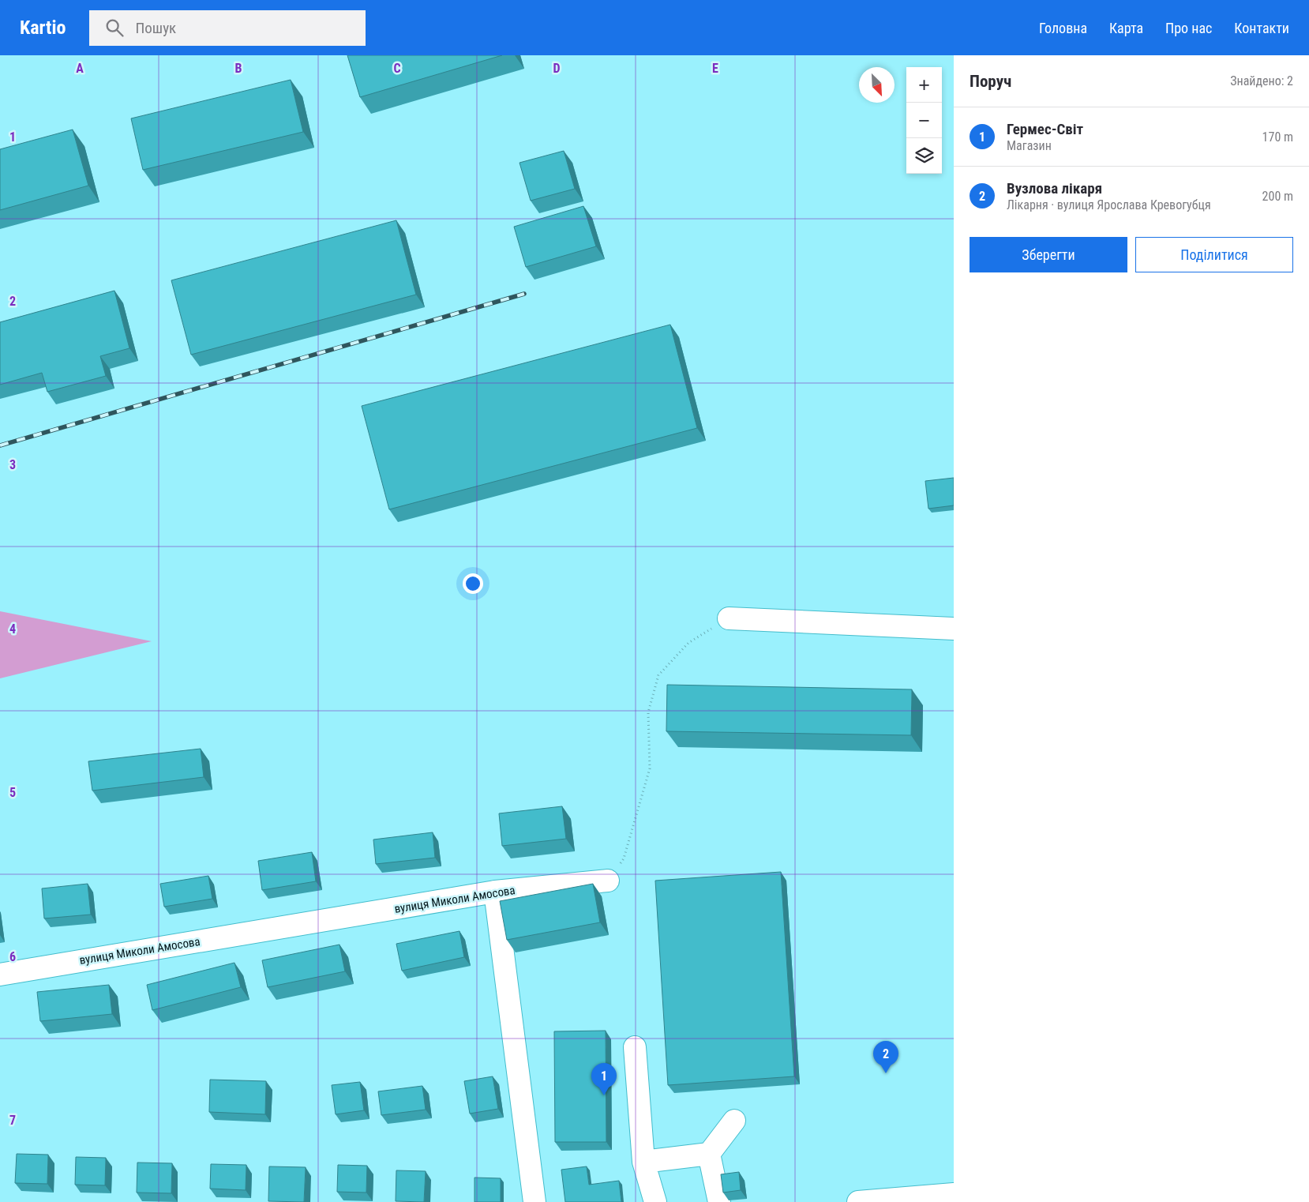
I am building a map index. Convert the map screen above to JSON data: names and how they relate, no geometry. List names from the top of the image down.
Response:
{
  "streets": {
    "street": ["вулиця Миколи Амосова"]
  },
  "north": "bottom right",
  "page": {
    "header": "Kartio",
    "search": "Пошук",
    "nav": [
      "Головна",
      "Карта",
      "Про нас",
      "Контакти"
    ],
    "heading": ["Поруч", "Знайдено: 2"],
    "map_buttons": ["+", "−"],
    "list": [
      {
        "mark": "1",
        "name": "Гермес-Світ",
        "note": "Магазин",
        "value": "170 m"
      },
      {
        "mark": "2",
        "name": "Вузлова лікаря",
        "note": "Лікарня · вулиця Ярослава Кревогубця",
        "value": "200 m"
      }
    ],
    "buttons": ["Зберегти", "Поділитися"],
    "pins": ["2", "1"]
  },
  "grid": {
    "columns": [
      "A",
      "B",
      "C",
      "D",
      "E"
    ],
    "rows": [
      "1",
      "2",
      "3",
      "4",
      "5",
      "6",
      "7"
    ]
  }
}
